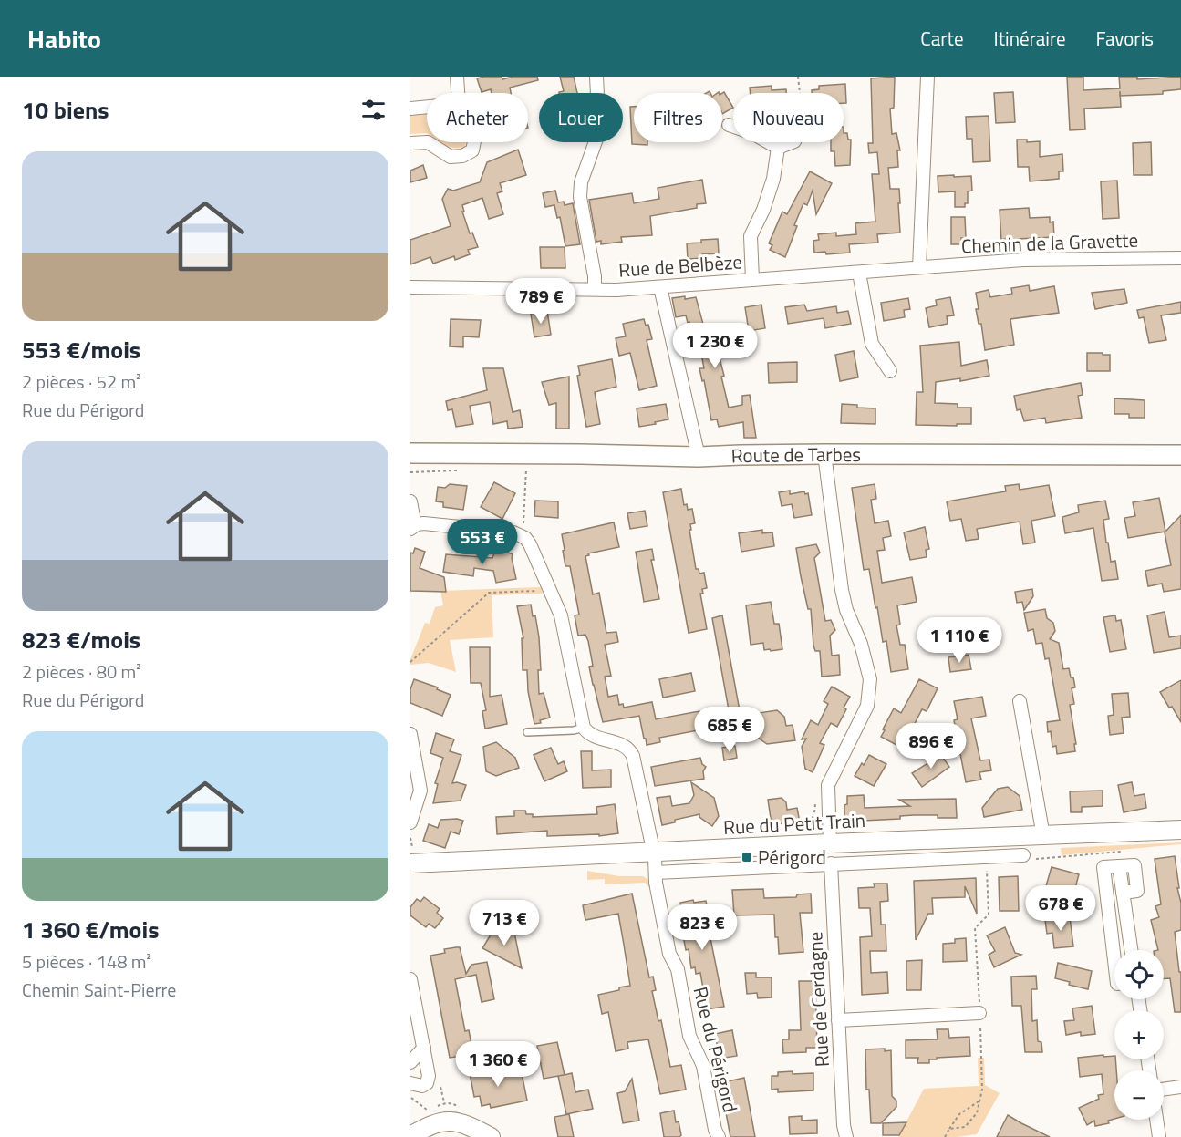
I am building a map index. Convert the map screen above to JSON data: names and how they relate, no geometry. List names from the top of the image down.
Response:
{
  "streets": {
    "main road": ["Route de Tarbes"],
    "street": [
      "Chemin de la Gravette",
      "Rue de Belbèze",
      "Rue du Petit Train",
      "Rue de Cerdagne",
      "Rue du Périgord"
    ]
  },
  "crossings": [
    ["Chemin de la Gravette", "Rue de Belbèze"],
    ["Rue du Petit Train", "Rue du Périgord"]
  ],
  "places": {
    "transit": ["Périgord"]
  },
  "page": {
    "header": "Habito",
    "nav": ["Carte", "Itinéraire", "Favoris"],
    "heading": "10 biens",
    "chip": [
      "Acheter",
      "Louer",
      "Filtres",
      "Nouveau"
    ],
    "list": [
      {
        "name": "553 €/mois",
        "note": "2 pièces · 52 m² · Rue du Périgord"
      },
      {
        "name": "823 €/mois",
        "note": "2 pièces · 80 m² · Rue du Périgord"
      },
      {
        "name": "1 360 €/mois",
        "note": "5 pièces · 148 m² · Chemin Saint-Pierre"
      }
    ],
    "price": [
      "789 €",
      "1 230 €",
      "553 €",
      "1 110 €",
      "685 €",
      "896 €",
      "678 €",
      "713 €",
      "823 €",
      "1 360 €"
    ],
    "map_buttons": ["+", "−"]
  }
}
